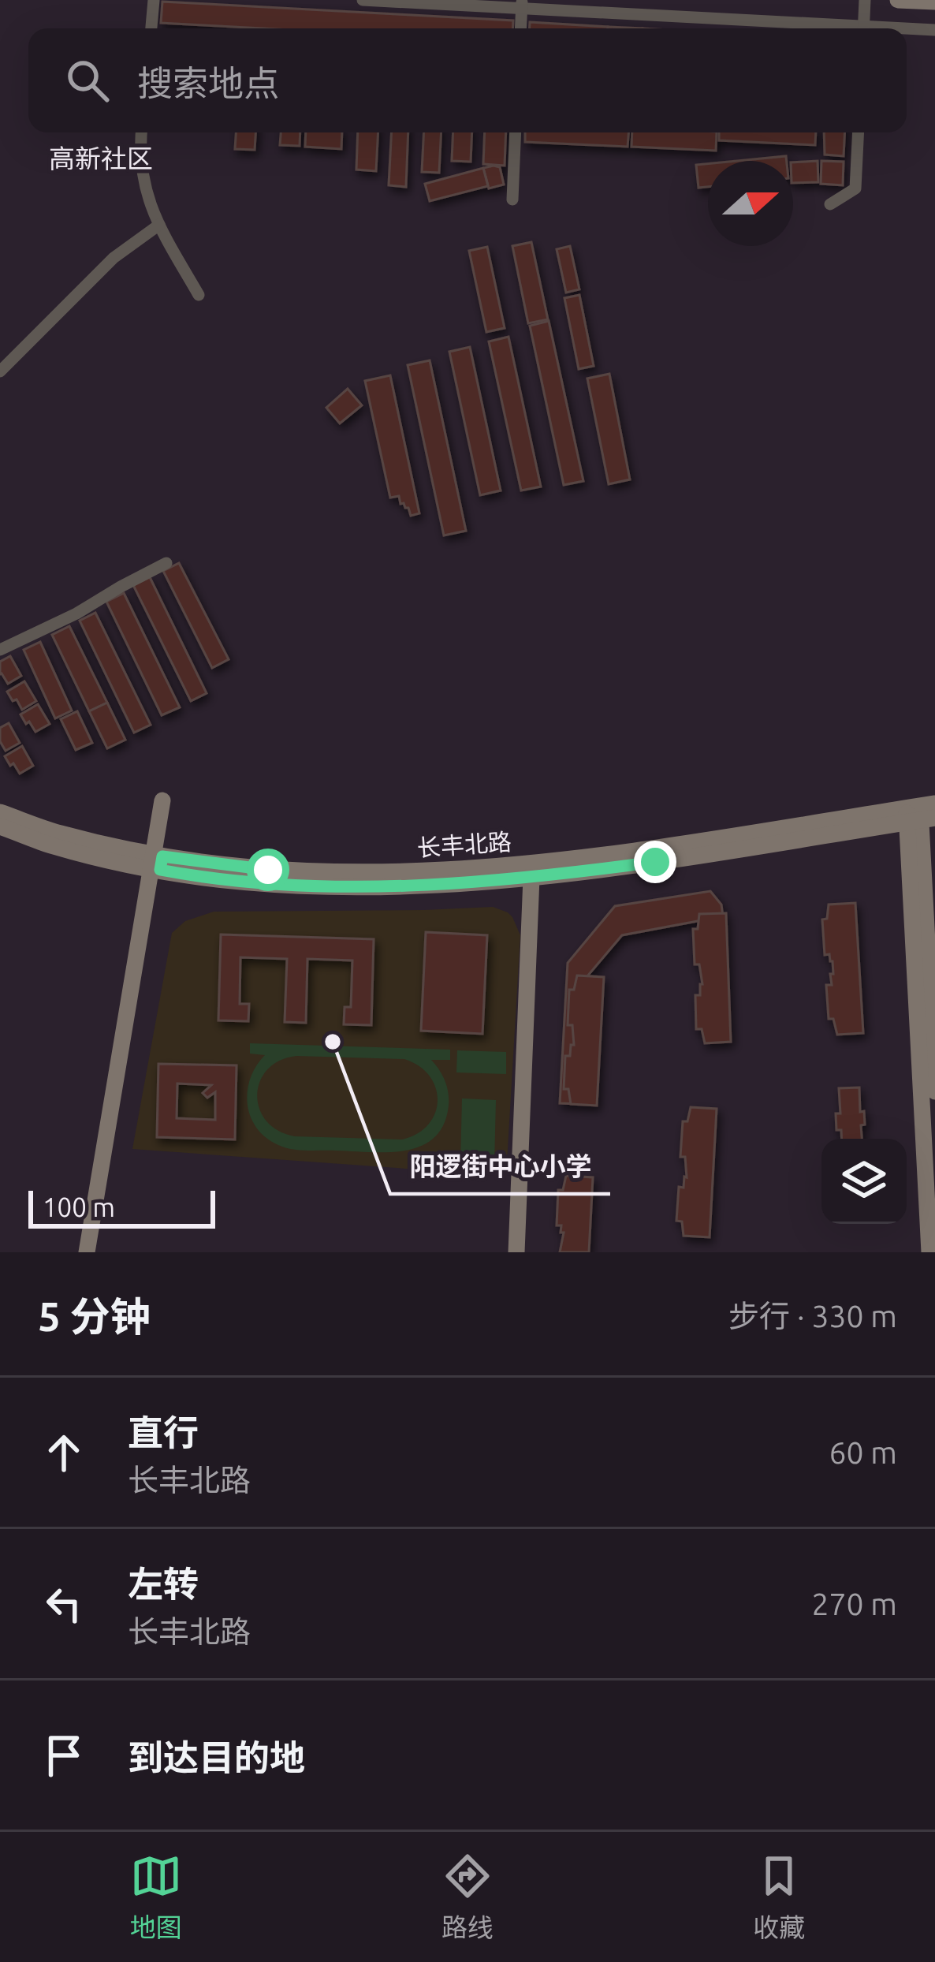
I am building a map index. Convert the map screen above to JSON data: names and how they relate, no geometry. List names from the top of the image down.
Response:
{
  "streets": {
    "street": ["长丰北路"]
  },
  "districts": ["高新社区"],
  "places": ["阳逻街中心小学"],
  "scale_bar": "100 m",
  "north": "right",
  "page": {
    "search": "搜索地点",
    "scale": "100 m",
    "heading": ["5 分钟", "步行 · 330 m"],
    "list": [
      ["直行", "长丰北路", "60 m"],
      ["左转", "长丰北路", "270 m"],
      "到达目的地"
    ],
    "nav": ["地图", "路线", "收藏"]
  }
}
